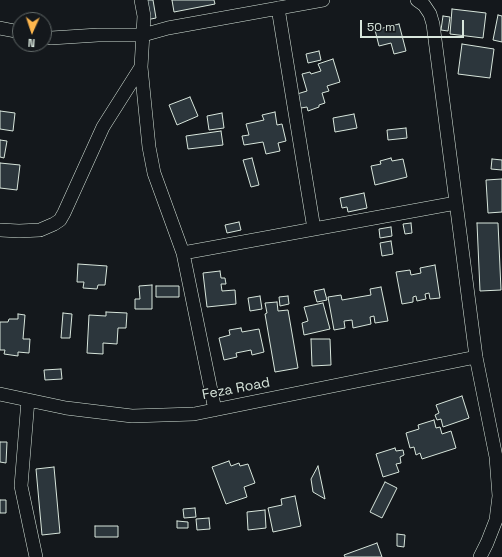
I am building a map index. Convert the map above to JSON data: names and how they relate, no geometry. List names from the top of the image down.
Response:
{
  "streets": {
    "street": ["Feza Road"]
  },
  "scale_bar": "50 m",
  "north": "bottom"
}
